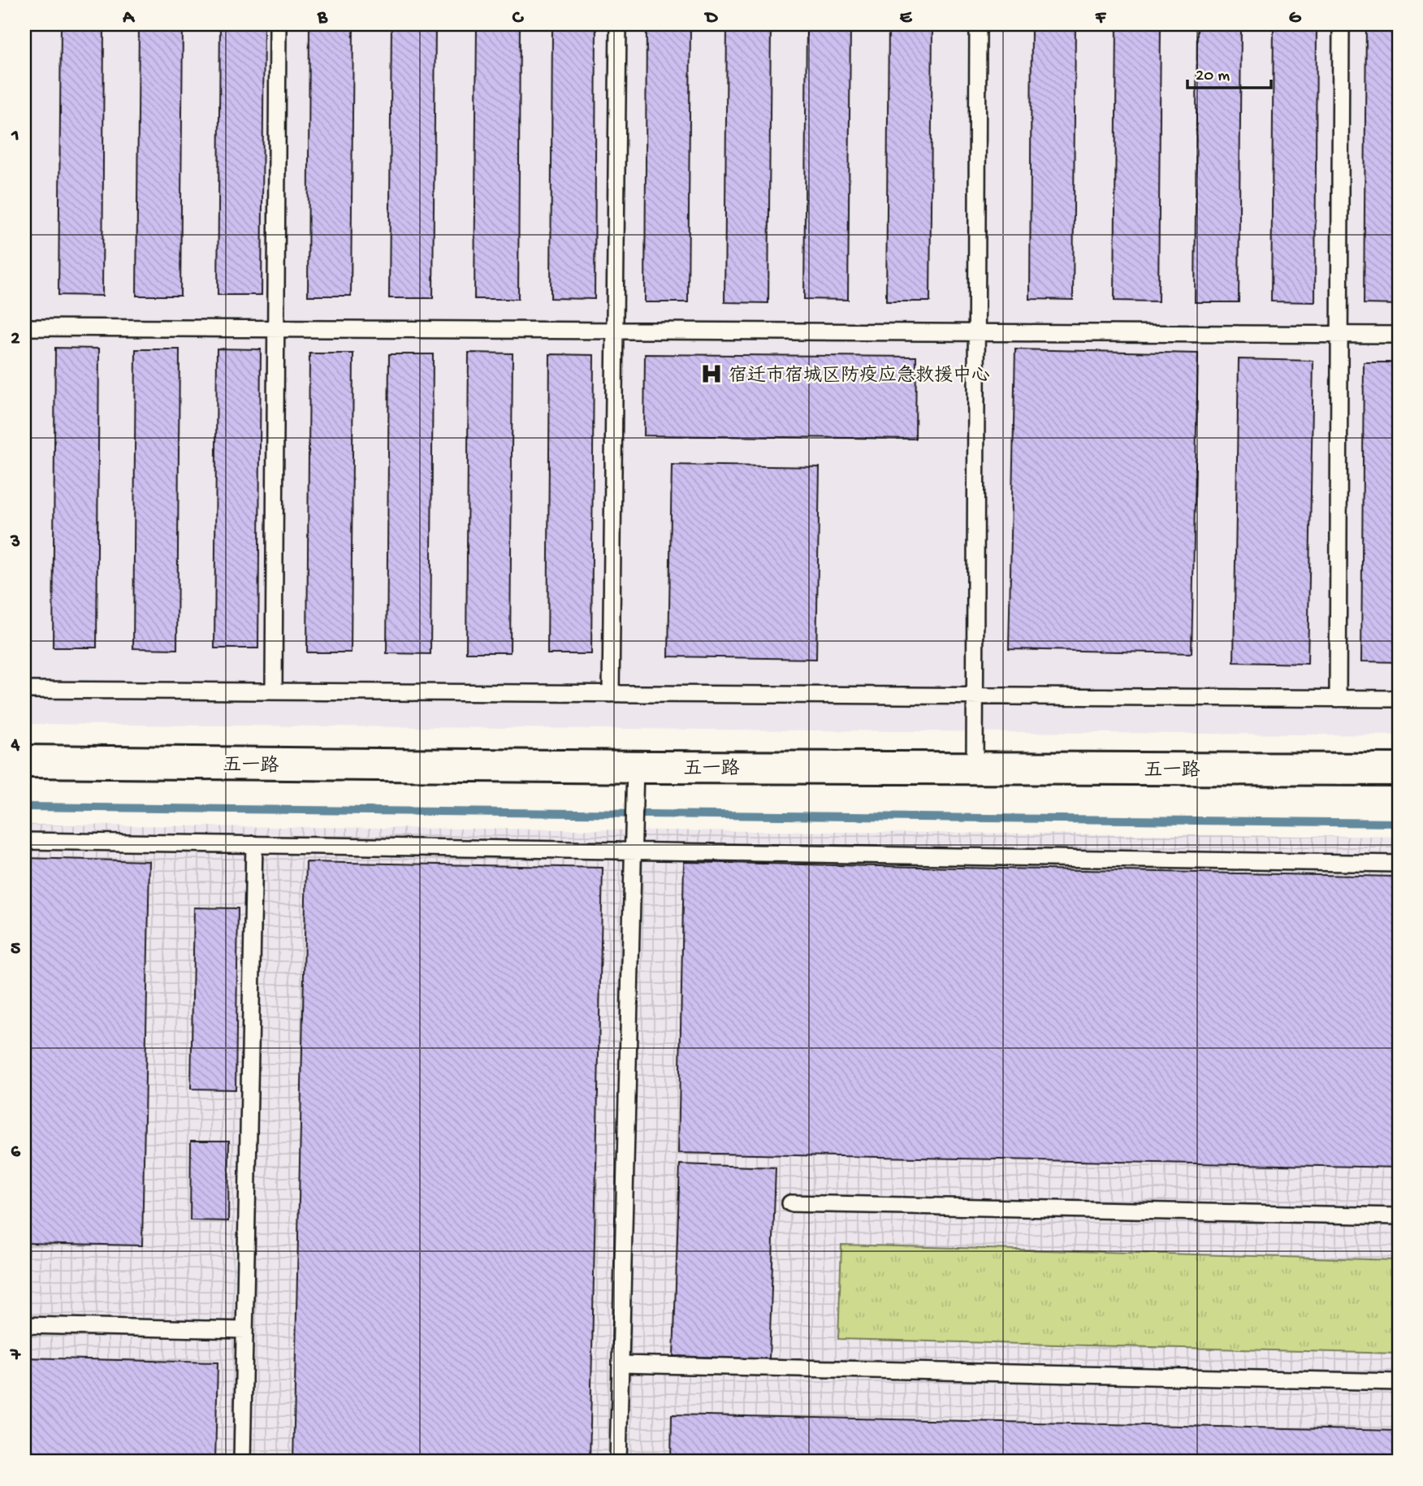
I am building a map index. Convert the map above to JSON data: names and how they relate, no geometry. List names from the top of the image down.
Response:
{
  "streets": {
    "street": ["五一路"]
  },
  "places": {
    "hospital": ["宿迁市宿城区防疫应急救援中心"]
  },
  "scale_bar": "20 m",
  "grid": {
    "columns": [
      "A",
      "B",
      "C",
      "D",
      "E",
      "F",
      "G"
    ],
    "rows": [
      "1",
      "2",
      "3",
      "4",
      "5",
      "6",
      "7"
    ]
  }
}
